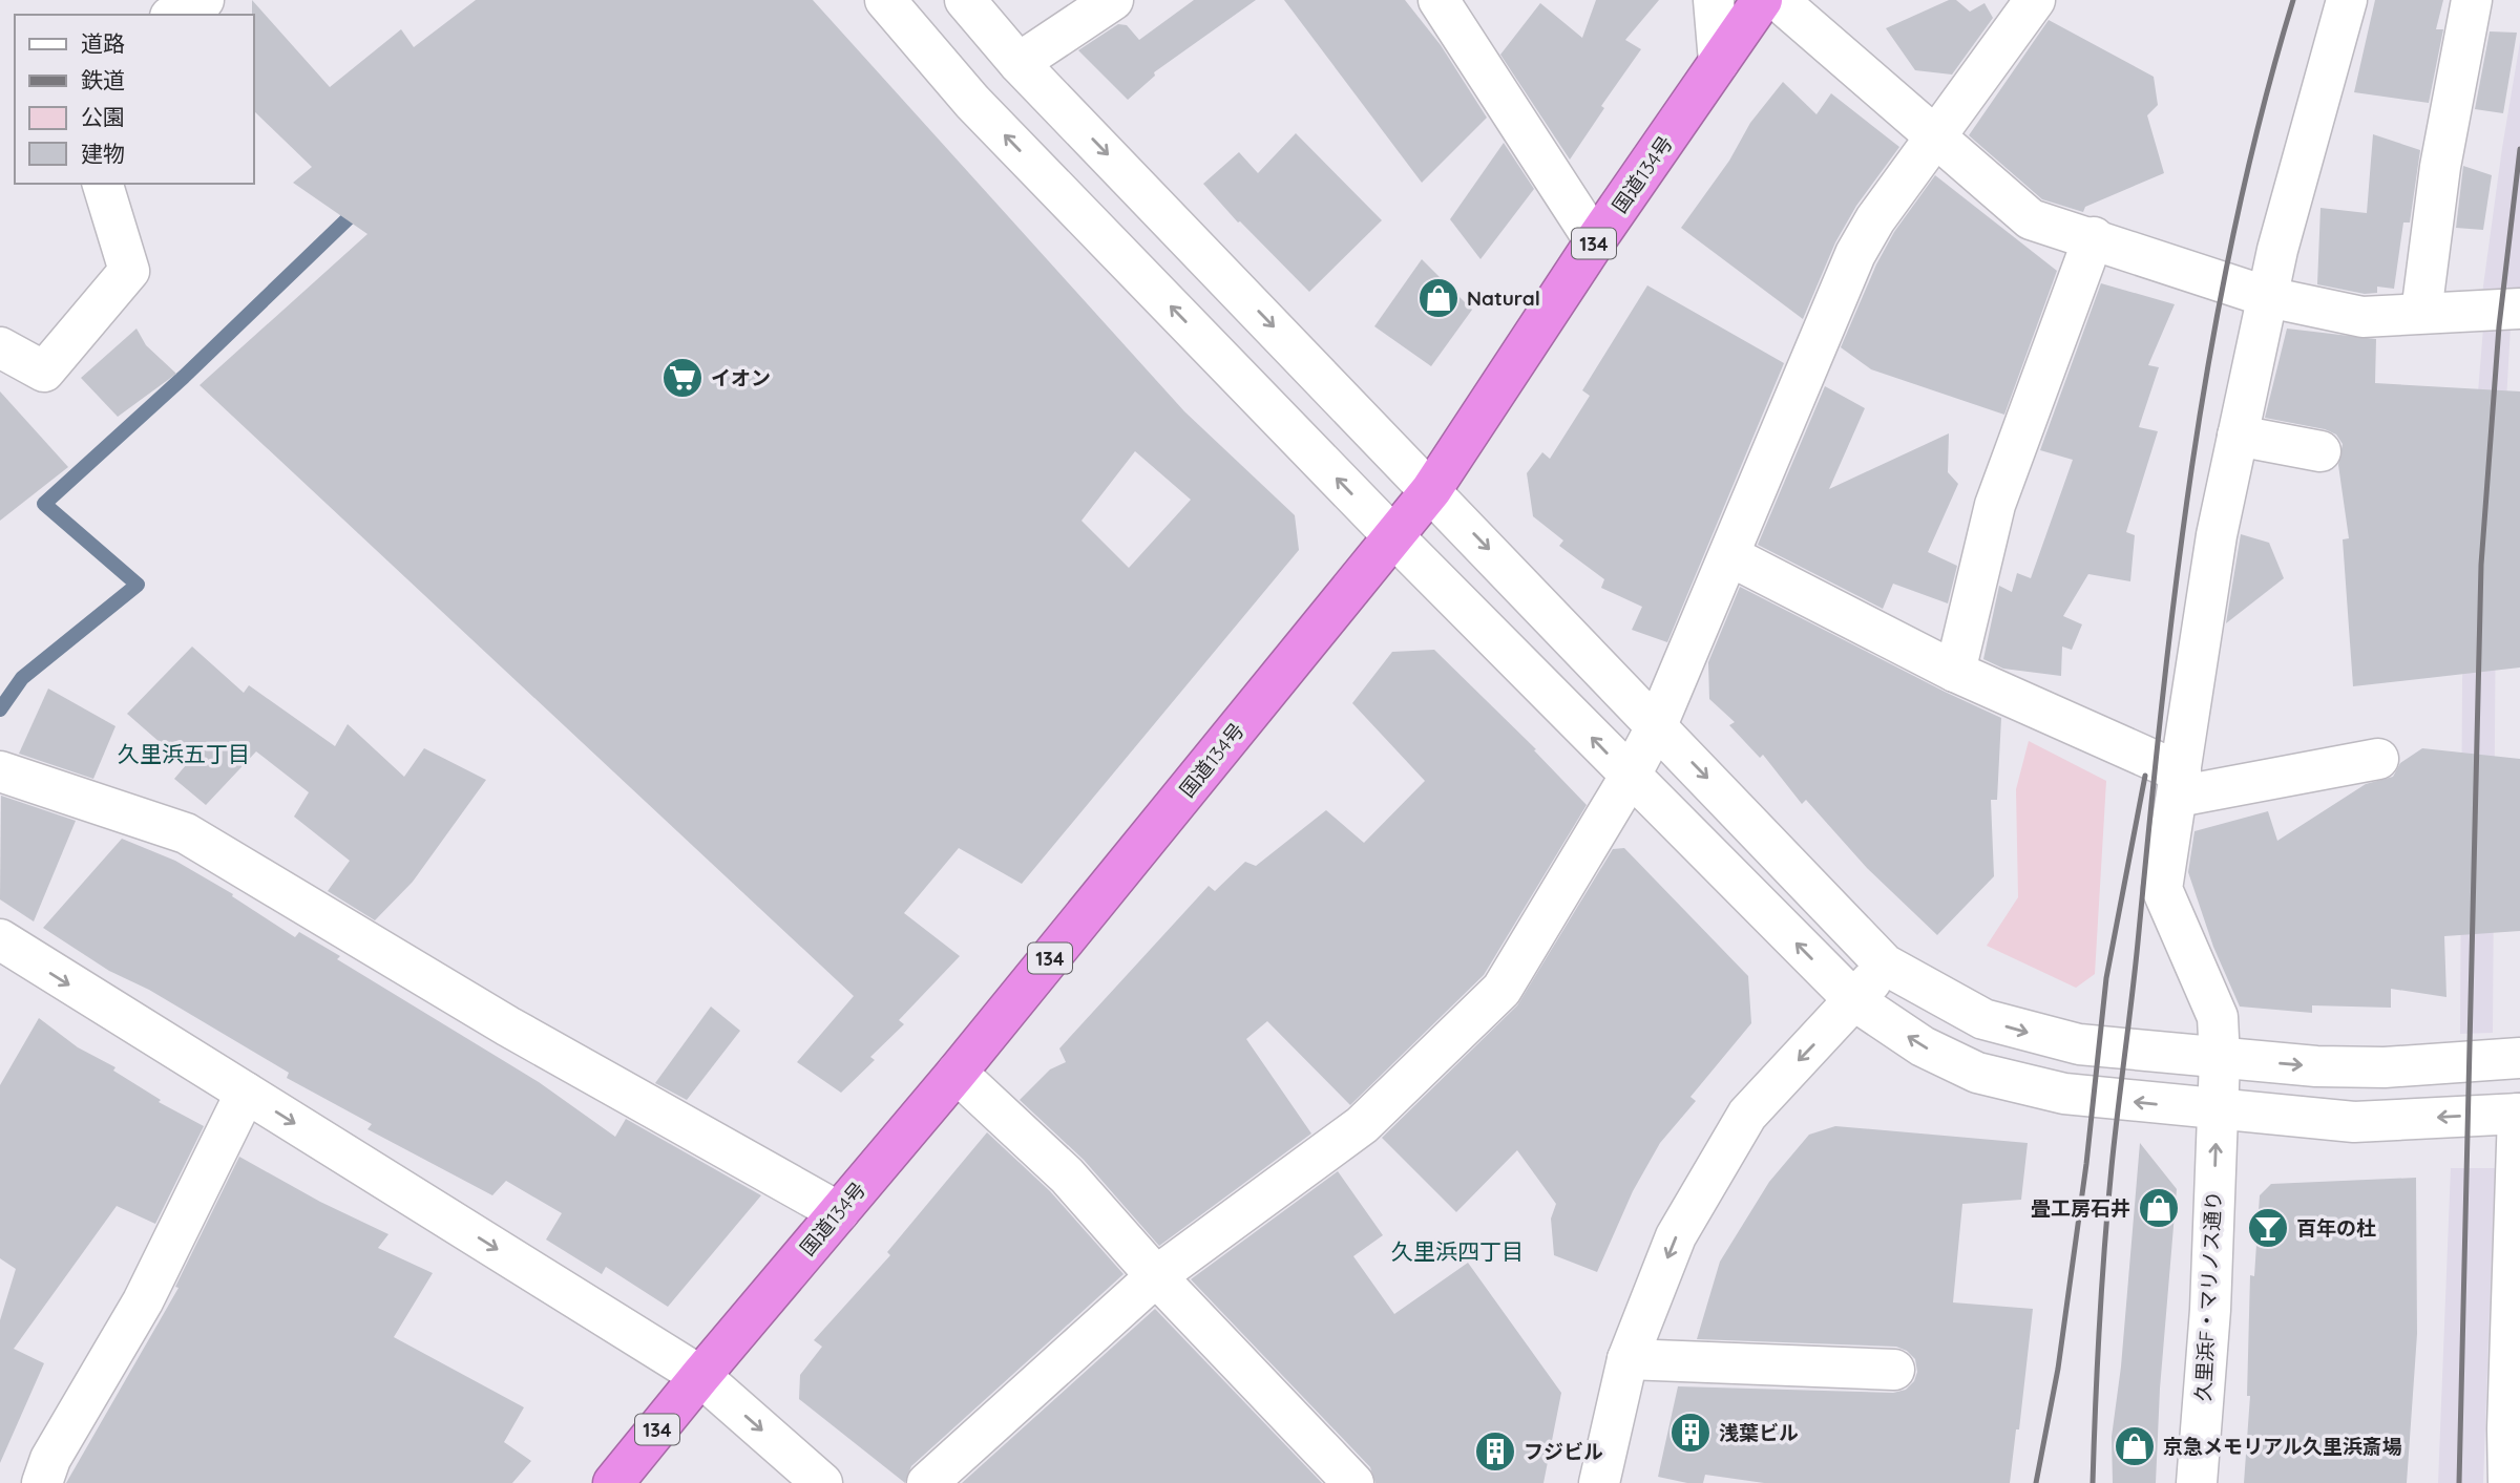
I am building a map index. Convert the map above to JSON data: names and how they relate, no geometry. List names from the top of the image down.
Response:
{
  "streets": {
    "highway": ["国道134号", "134"],
    "street": ["久里浜F・マリノス通り"]
  },
  "districts": ["久里浜五丁目", "久里浜四丁目"],
  "places": {
    "shop": ["Natural", "畳工房石井", "京急メモリアル久里浜斎場"],
    "supermarket": ["イオン"],
    "bar": ["百年の杜"],
    "building": ["浅葉ビル", "フジビル"]
  },
  "legend": [
    "道路",
    "鉄道",
    "公園",
    "建物"
  ]
}
